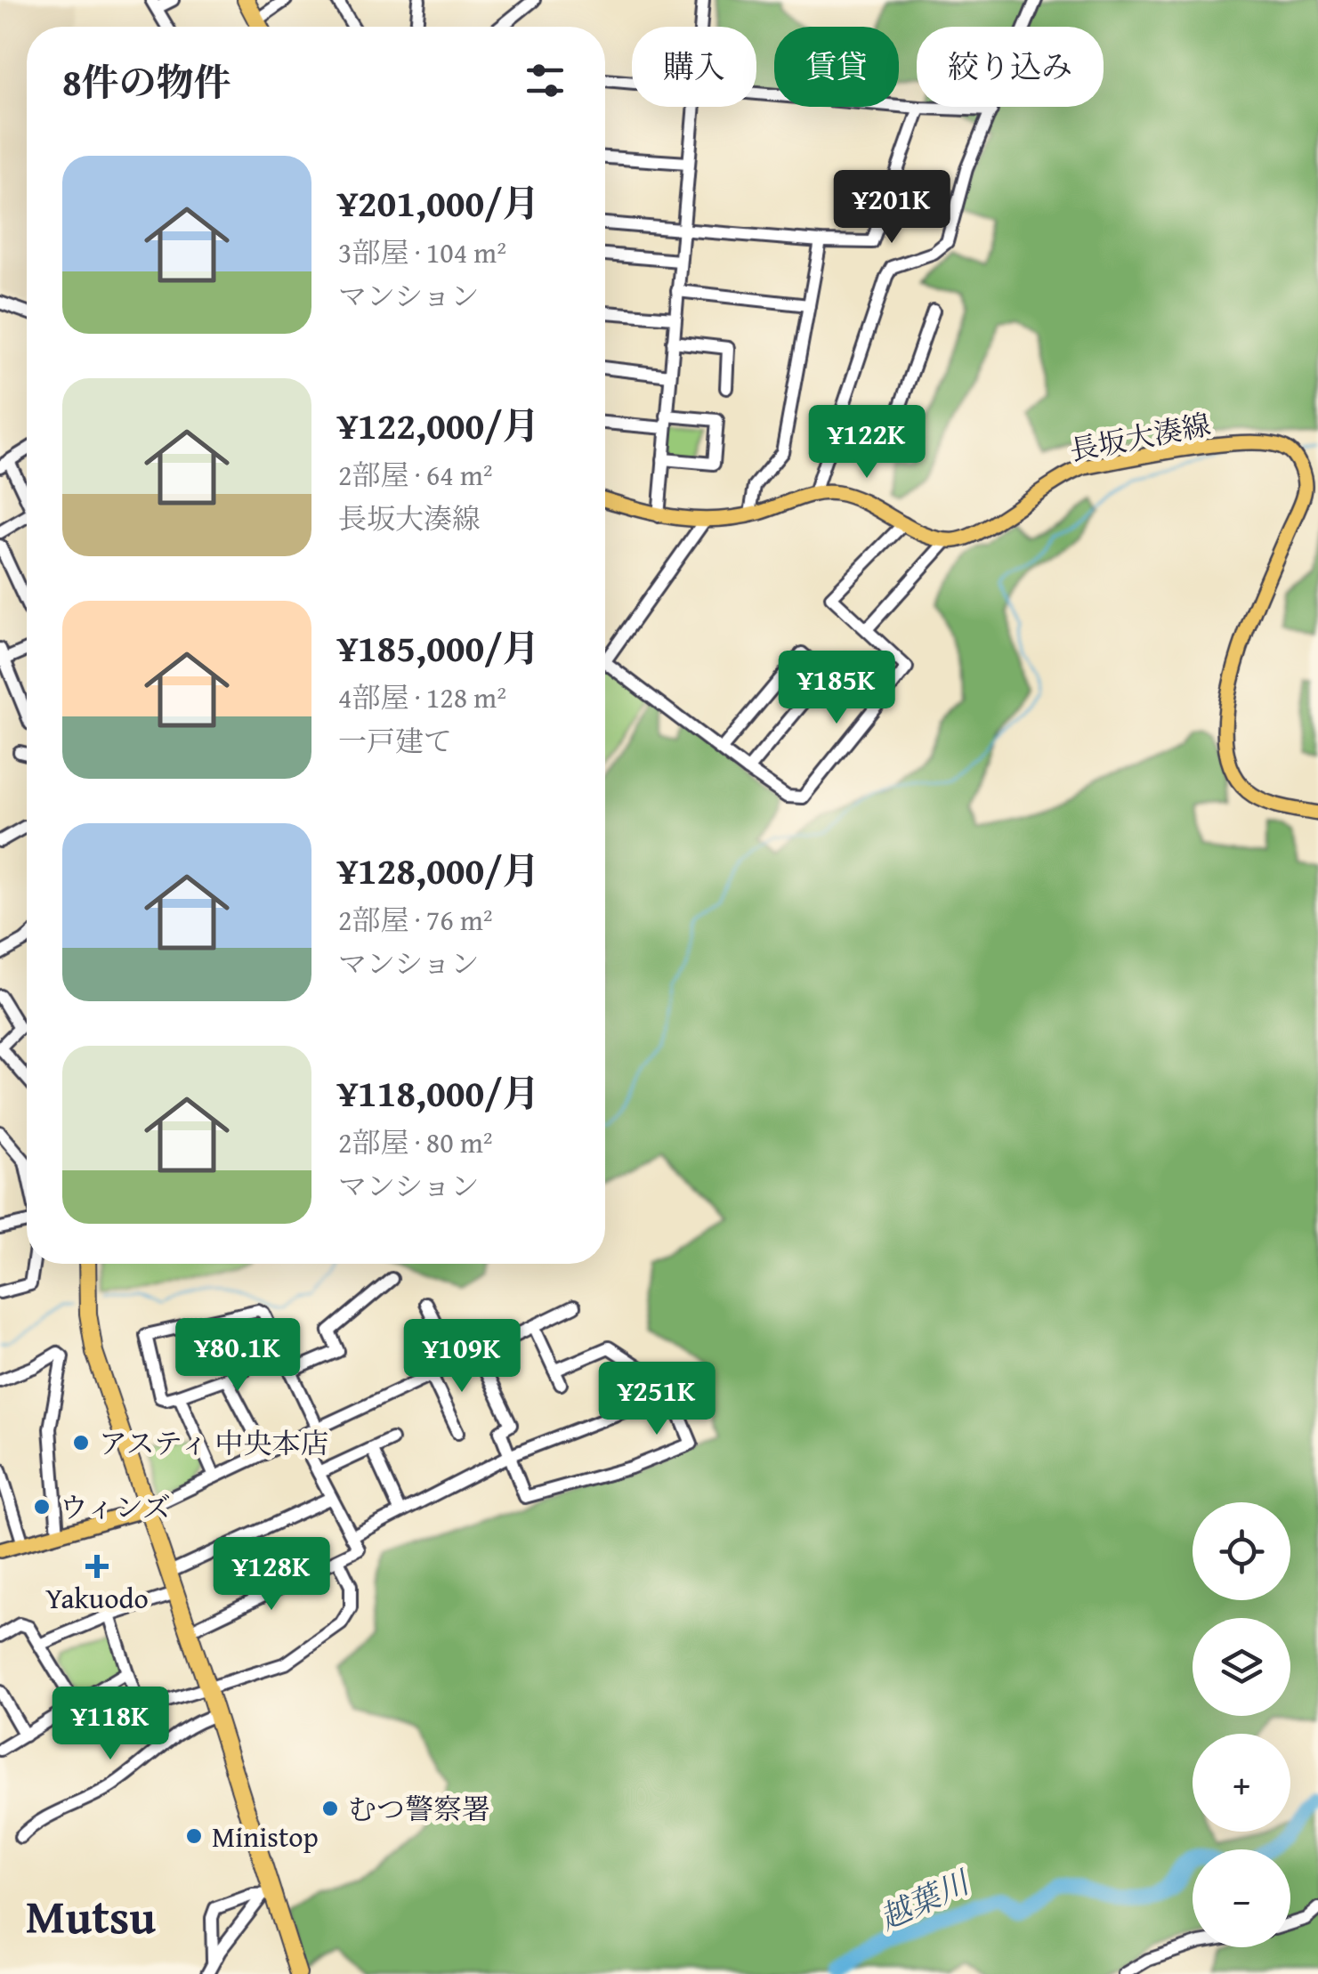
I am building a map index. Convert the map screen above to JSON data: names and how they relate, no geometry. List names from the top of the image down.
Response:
{
  "streets": {
    "main road": ["長坂大湊線"]
  },
  "districts": ["Mutsu"],
  "water": ["越葉川"],
  "places": {
    "other": [
      "アスティ 中央本店",
      "ウィンズ",
      "むつ警察署",
      "Ministop"
    ],
    "health": ["Yakuodo"]
  },
  "page": {
    "chip": ["購入", "賃貸", "絞り込み"],
    "heading": "8件の物件",
    "list": [
      {
        "name": "¥201,000/月",
        "note": "3部屋 · 104 m² · マンション"
      },
      {
        "name": "¥122,000/月",
        "note": "2部屋 · 64 m² · 長坂大湊線"
      },
      {
        "name": "¥185,000/月",
        "note": "4部屋 · 128 m² · 一戸建て"
      },
      {
        "name": "¥128,000/月",
        "note": "2部屋 · 76 m² · マンション"
      },
      {
        "name": "¥118,000/月",
        "note": "2部屋 · 80 m² · マンション"
      }
    ],
    "price": [
      "¥201K",
      "¥122K",
      "¥185K",
      "¥80.1K",
      "¥109K",
      "¥251K",
      "¥128K",
      "¥118K"
    ],
    "map_buttons": ["+", "−"]
  }
}
